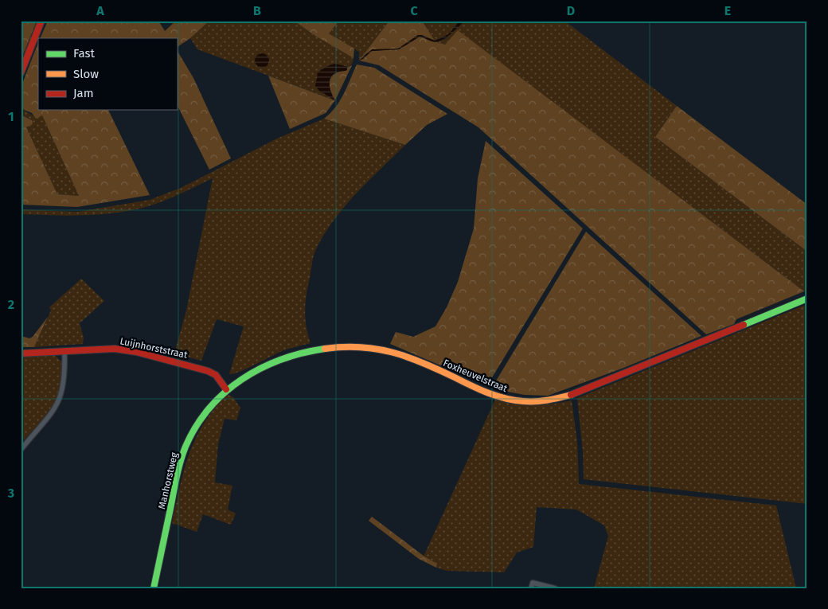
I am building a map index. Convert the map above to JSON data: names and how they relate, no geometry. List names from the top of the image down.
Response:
{
  "streets": {
    "street": ["Luijnhorststraat", "Foxheuvelstraat", "Manhorstweg"]
  },
  "crossings": [
    ["Luijnhorststraat", "Foxheuvelstraat"],
    ["Luijnhorststraat", "Manhorstweg"],
    ["Foxheuvelstraat", "Manhorstweg"]
  ],
  "legend": ["Fast", "Slow", "Jam"],
  "grid": {
    "columns": [
      "A",
      "B",
      "C",
      "D",
      "E"
    ],
    "rows": ["1", "2", "3"]
  }
}
